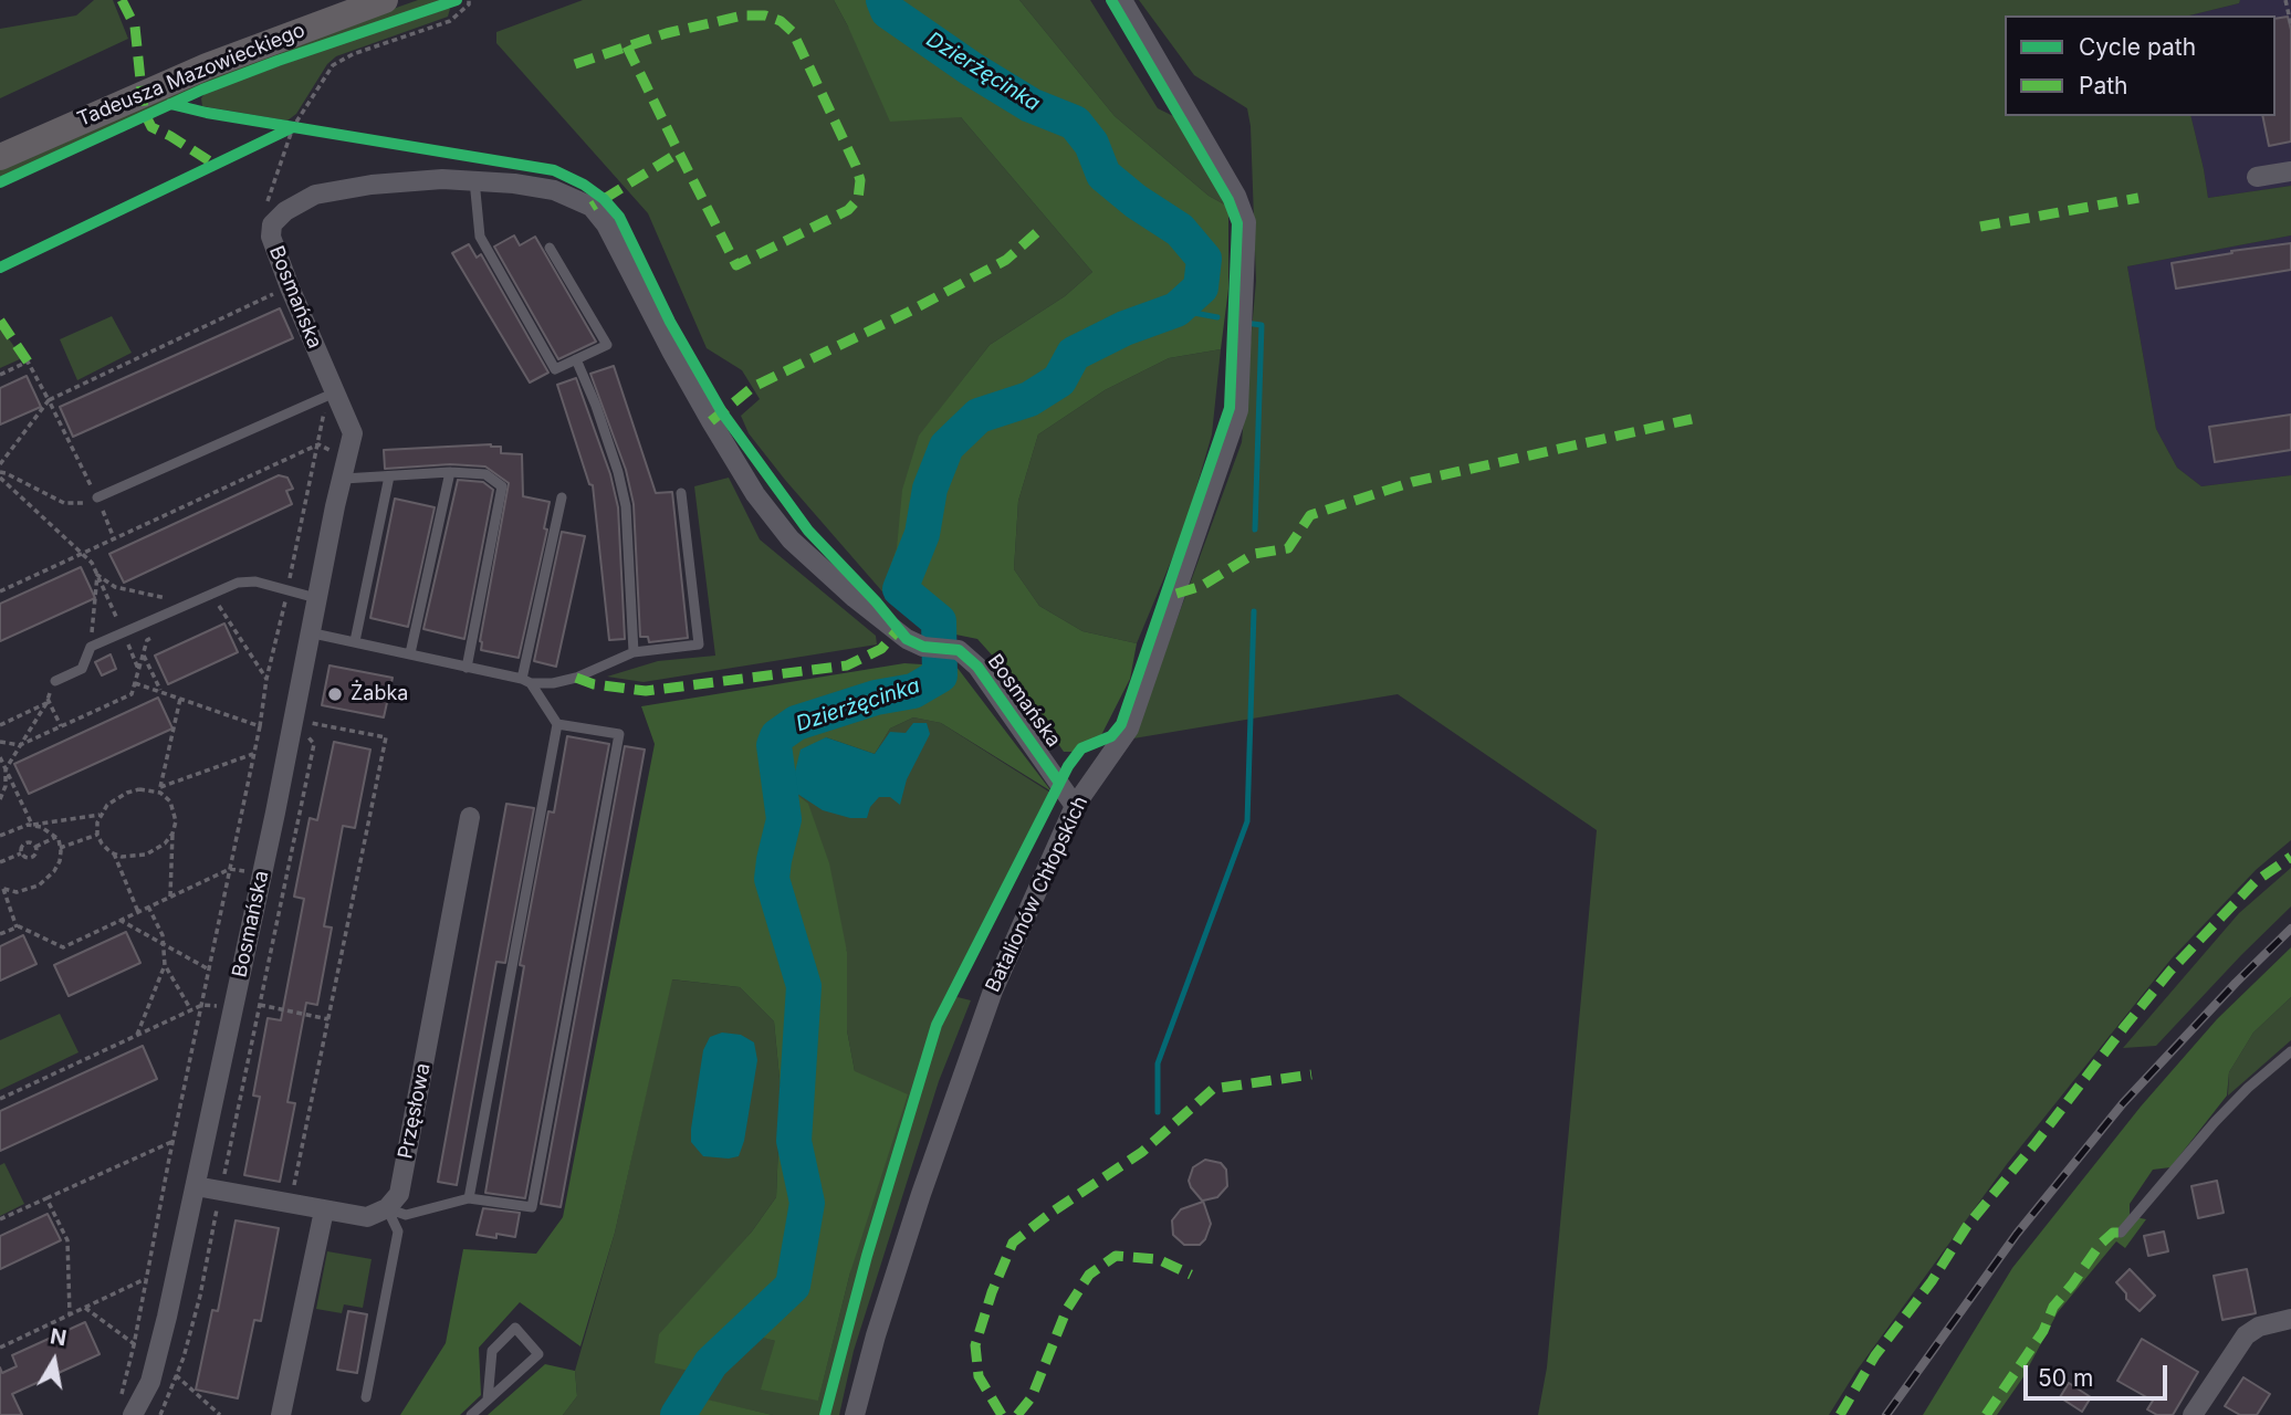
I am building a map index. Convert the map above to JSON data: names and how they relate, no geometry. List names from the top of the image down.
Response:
{
  "streets": {
    "main road": ["Tadeusza Mazowieckiego"],
    "street": ["Bosmańska", "Batalionów Chłopskich", "Przęsłowa"]
  },
  "crossings": [
    ["Bosmańska", "Batalionów Chłopskich"]
  ],
  "water": ["Dzierżęcinka"],
  "places": ["Żabka"],
  "legend": ["Cycle path", "Path"],
  "scale_bar": "50 m",
  "north": "top"
}
